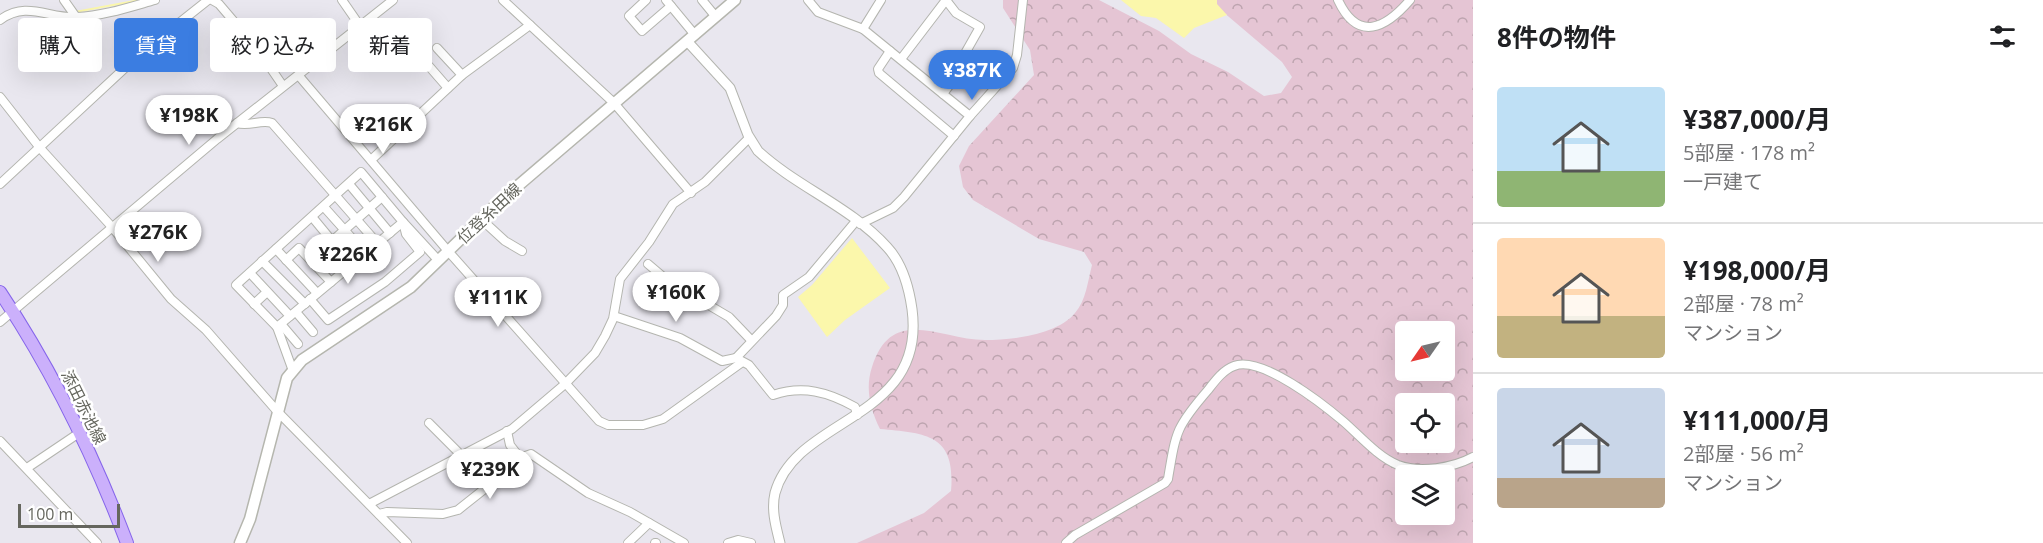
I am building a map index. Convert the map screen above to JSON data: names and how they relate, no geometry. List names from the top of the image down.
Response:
{
  "streets": {
    "main road": ["位登糸田線", "添田赤池線"]
  },
  "scale_bar": "100 m",
  "north": "bottom left",
  "page": {
    "heading": "8件の物件",
    "chip": [
      "購入",
      "賃貸",
      "絞り込み",
      "新着"
    ],
    "price": [
      "¥387K",
      "¥198K",
      "¥216K",
      "¥276K",
      "¥226K",
      "¥160K",
      "¥111K",
      "¥239K"
    ],
    "list": [
      {
        "name": "¥387,000/月",
        "note": "5部屋 · 178 m² · 一戸建て"
      },
      {
        "name": "¥198,000/月",
        "note": "2部屋 · 78 m² · マンション"
      },
      {
        "name": "¥111,000/月",
        "note": "2部屋 · 56 m² · マンション"
      }
    ],
    "scale": "100 m"
  }
}
